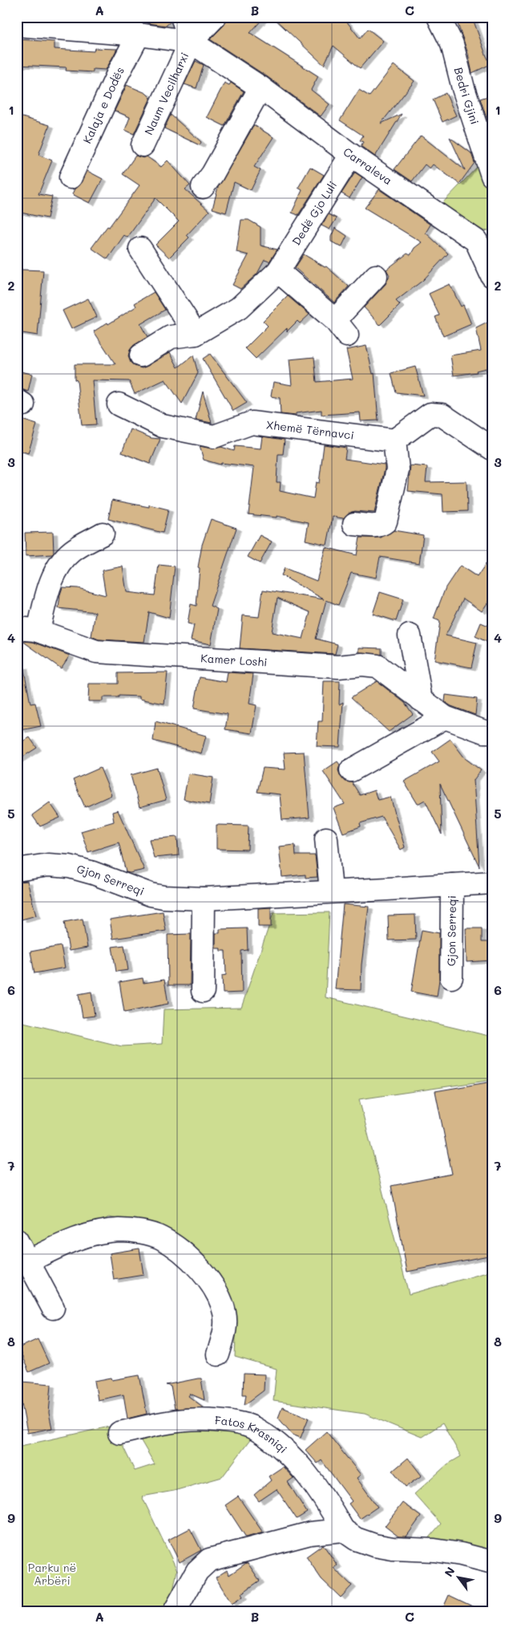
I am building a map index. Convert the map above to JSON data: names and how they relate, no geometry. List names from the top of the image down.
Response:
{
  "streets": {
    "street": [
      "Naum Vecilharxi",
      "Bedri Gjini",
      "Kalaja e Dodës",
      "Carraleva",
      "Dedë Gjo Luli",
      "Xhemë Tërnavci",
      "Kamer Loshi",
      "Gjon Serreqi",
      "Fatos Krasniqi"
    ]
  },
  "crossings": [
    ["Naum Vecilharxi", "Carraleva"],
    ["Kalaja e Dodës", "Carraleva"],
    ["Carraleva", "Dedë Gjo Luli"]
  ],
  "parks": ["Parku në Arbëri"],
  "north": "top left",
  "grid": {
    "columns": ["A", "B", "C"],
    "rows": [
      "1",
      "2",
      "3",
      "4",
      "5",
      "6",
      "7",
      "8",
      "9"
    ]
  }
}
